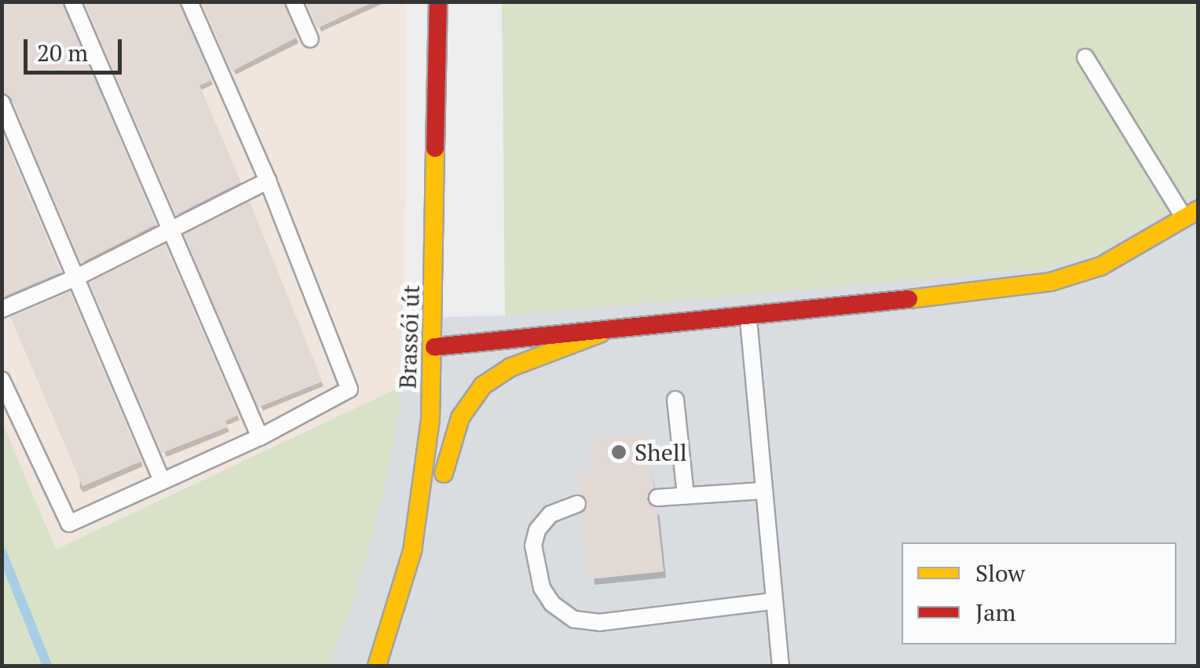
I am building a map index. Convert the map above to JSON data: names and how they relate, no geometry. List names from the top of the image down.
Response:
{
  "streets": {
    "main road": ["Brassói út"]
  },
  "places": ["Shell"],
  "legend": ["Slow", "Jam"],
  "scale_bar": "20 m"
}
